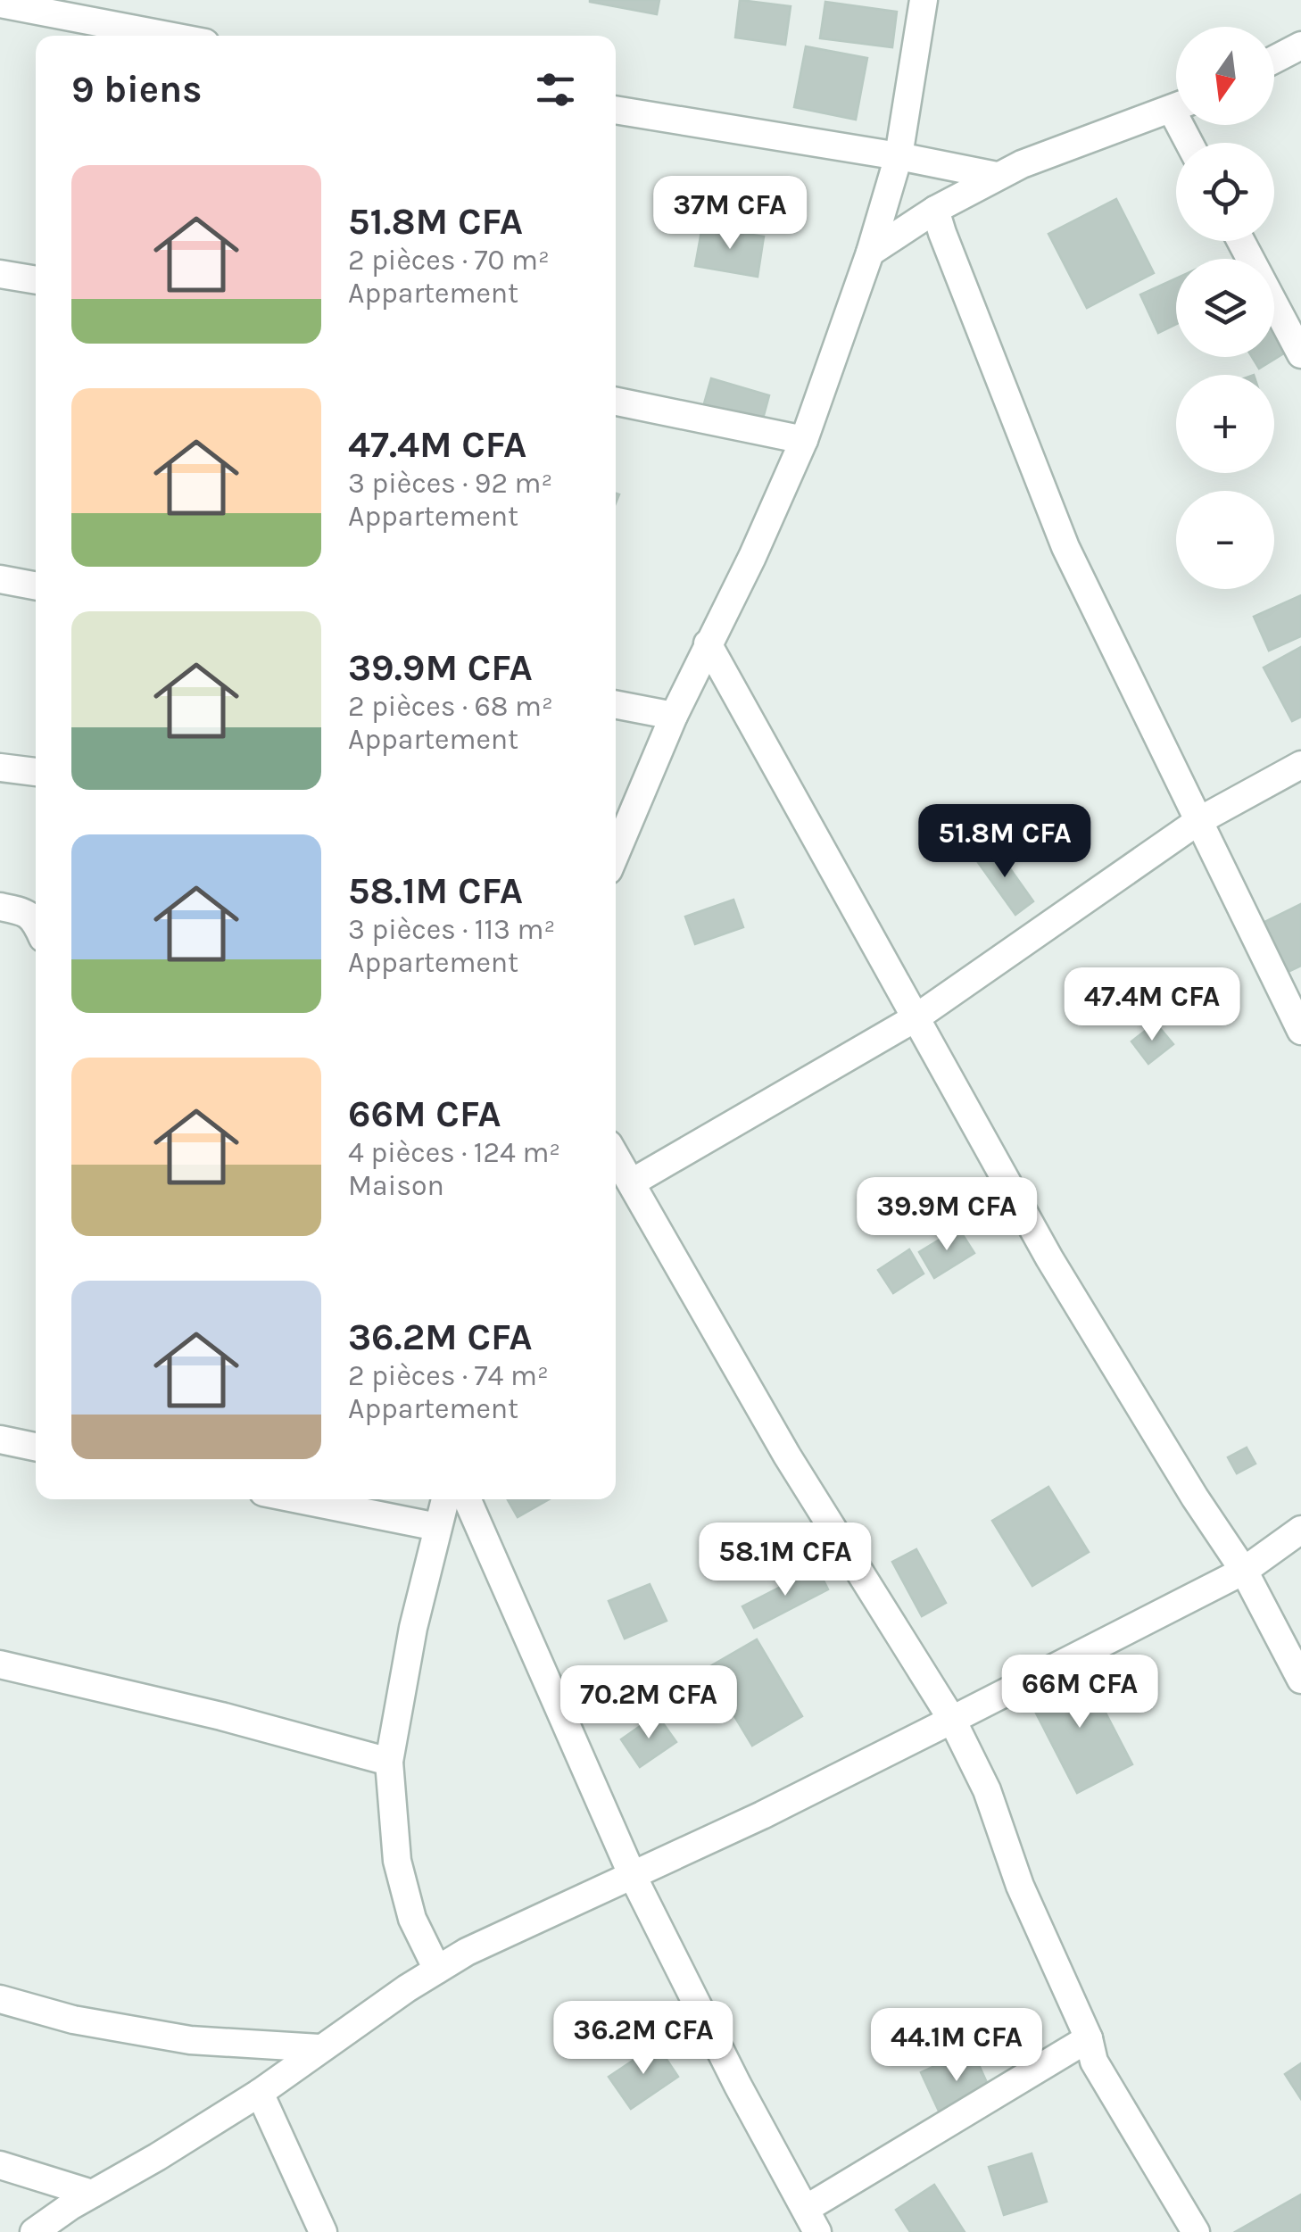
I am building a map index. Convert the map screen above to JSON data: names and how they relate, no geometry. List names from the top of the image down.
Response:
{
  "north": "bottom",
  "page": {
    "map_buttons": ["+", "−"],
    "heading": "9 biens",
    "list": [
      {
        "name": "51.8M CFA",
        "note": "2 pièces · 70 m² · Appartement"
      },
      {
        "name": "47.4M CFA",
        "note": "3 pièces · 92 m² · Appartement"
      },
      {
        "name": "39.9M CFA",
        "note": "2 pièces · 68 m² · Appartement"
      },
      {
        "name": "58.1M CFA",
        "note": "3 pièces · 113 m² · Appartement"
      },
      {
        "name": "66M CFA",
        "note": "4 pièces · 124 m² · Maison"
      },
      {
        "name": "36.2M CFA",
        "note": "2 pièces · 74 m² · Appartement"
      }
    ],
    "price": [
      "37M CFA",
      "51.8M CFA",
      "47.4M CFA",
      "39.9M CFA",
      "58.1M CFA",
      "66M CFA",
      "70.2M CFA",
      "36.2M CFA",
      "44.1M CFA"
    ]
  }
}
